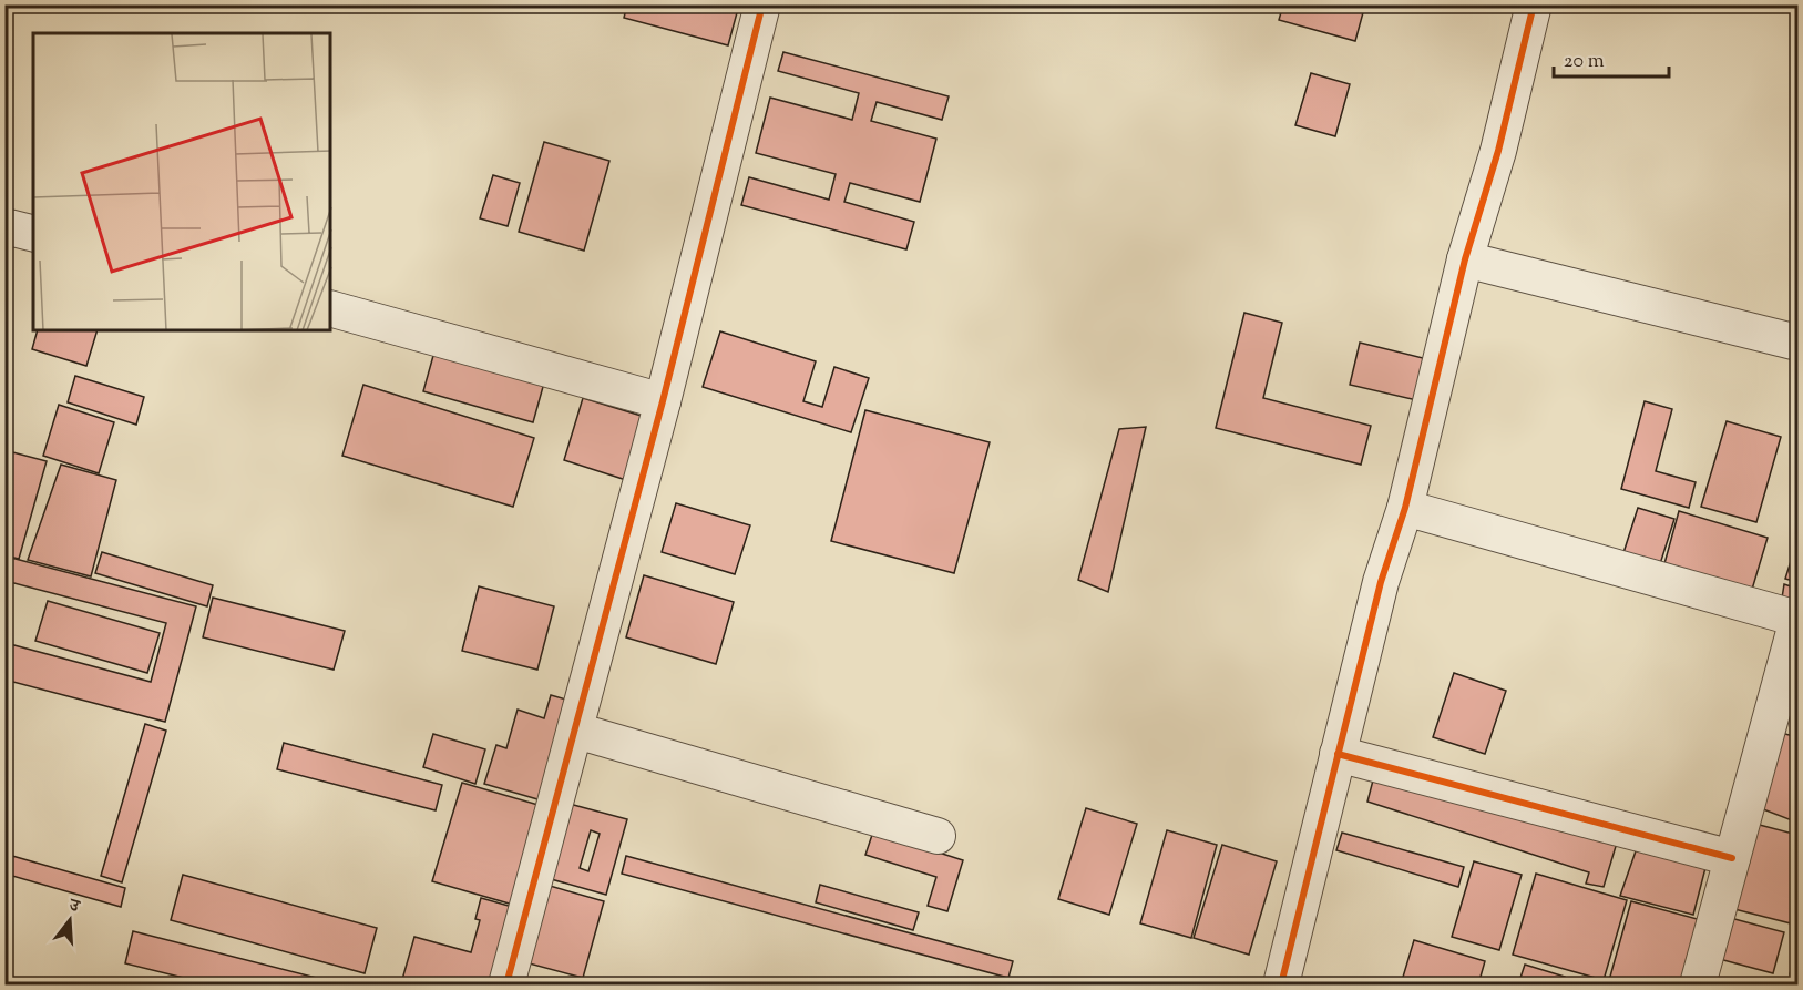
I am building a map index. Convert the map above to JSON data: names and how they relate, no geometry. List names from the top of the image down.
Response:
{
  "scale_bar": "20 m",
  "north": "top"
}
